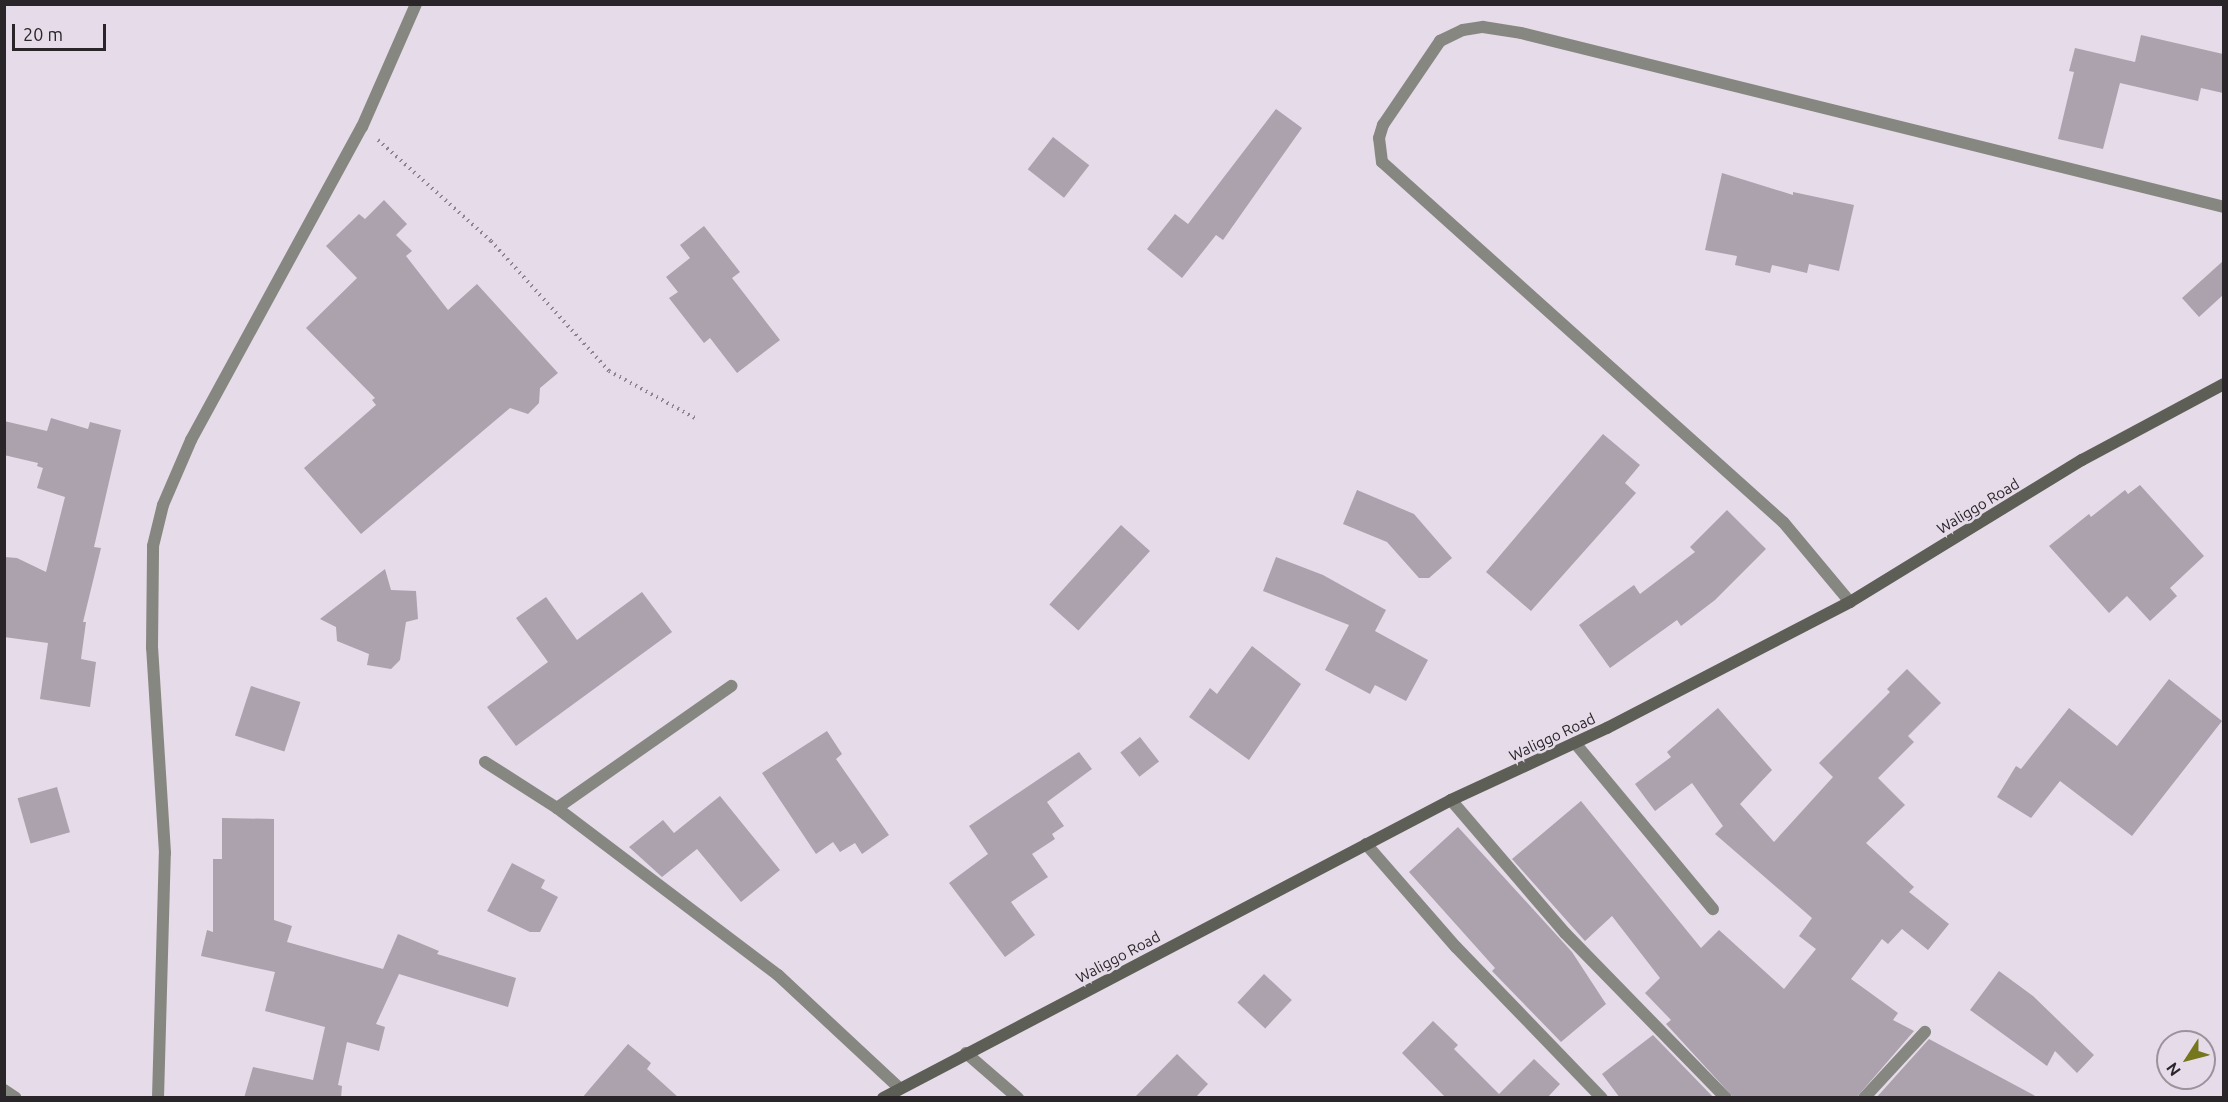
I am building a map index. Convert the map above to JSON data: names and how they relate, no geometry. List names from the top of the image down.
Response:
{
  "streets": {
    "street": ["Waliggo Road"]
  },
  "scale_bar": "20 m",
  "north": "bottom left"
}
